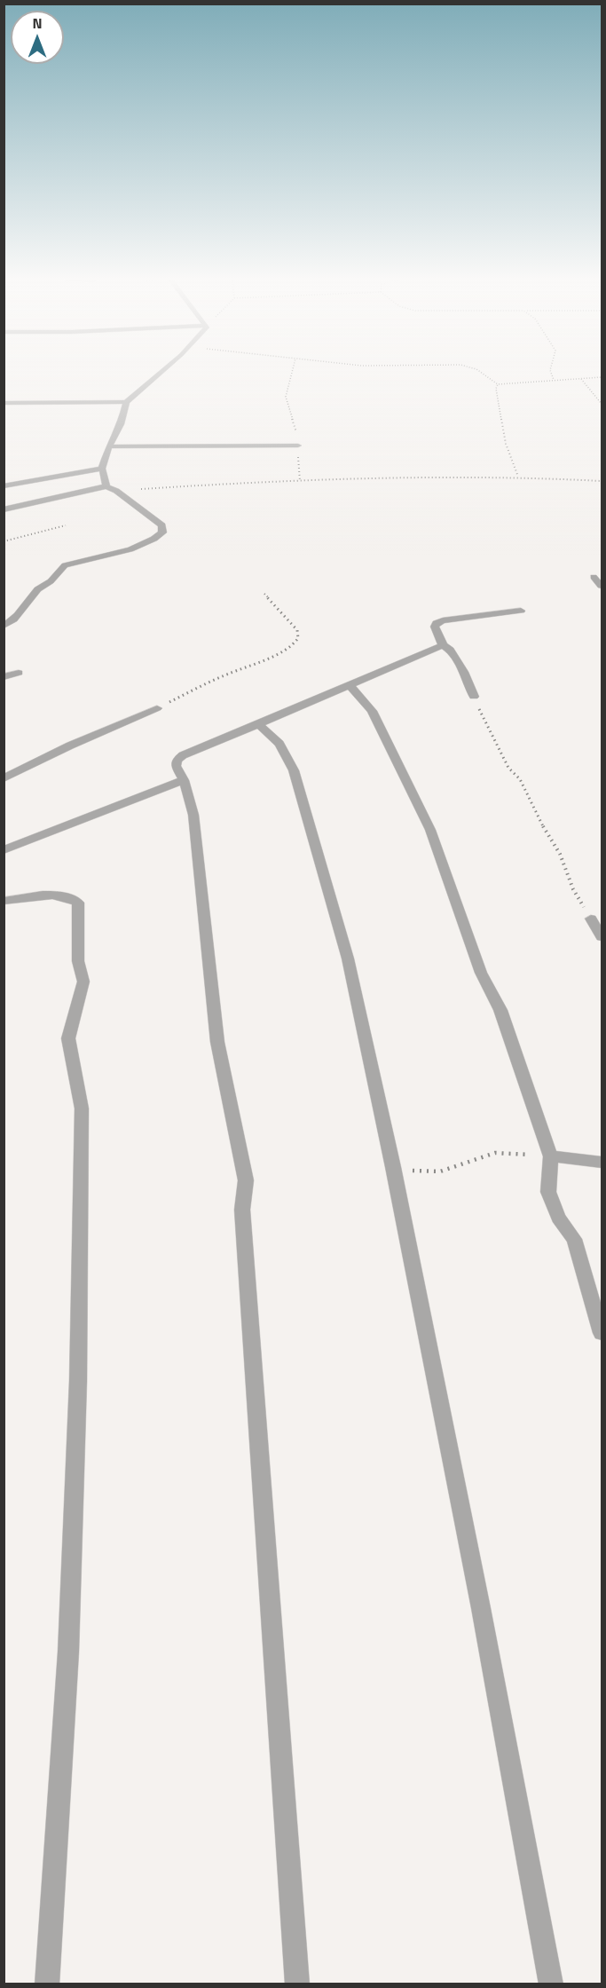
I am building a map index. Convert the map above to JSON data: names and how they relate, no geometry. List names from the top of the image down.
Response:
{
  "north": "top"
}
